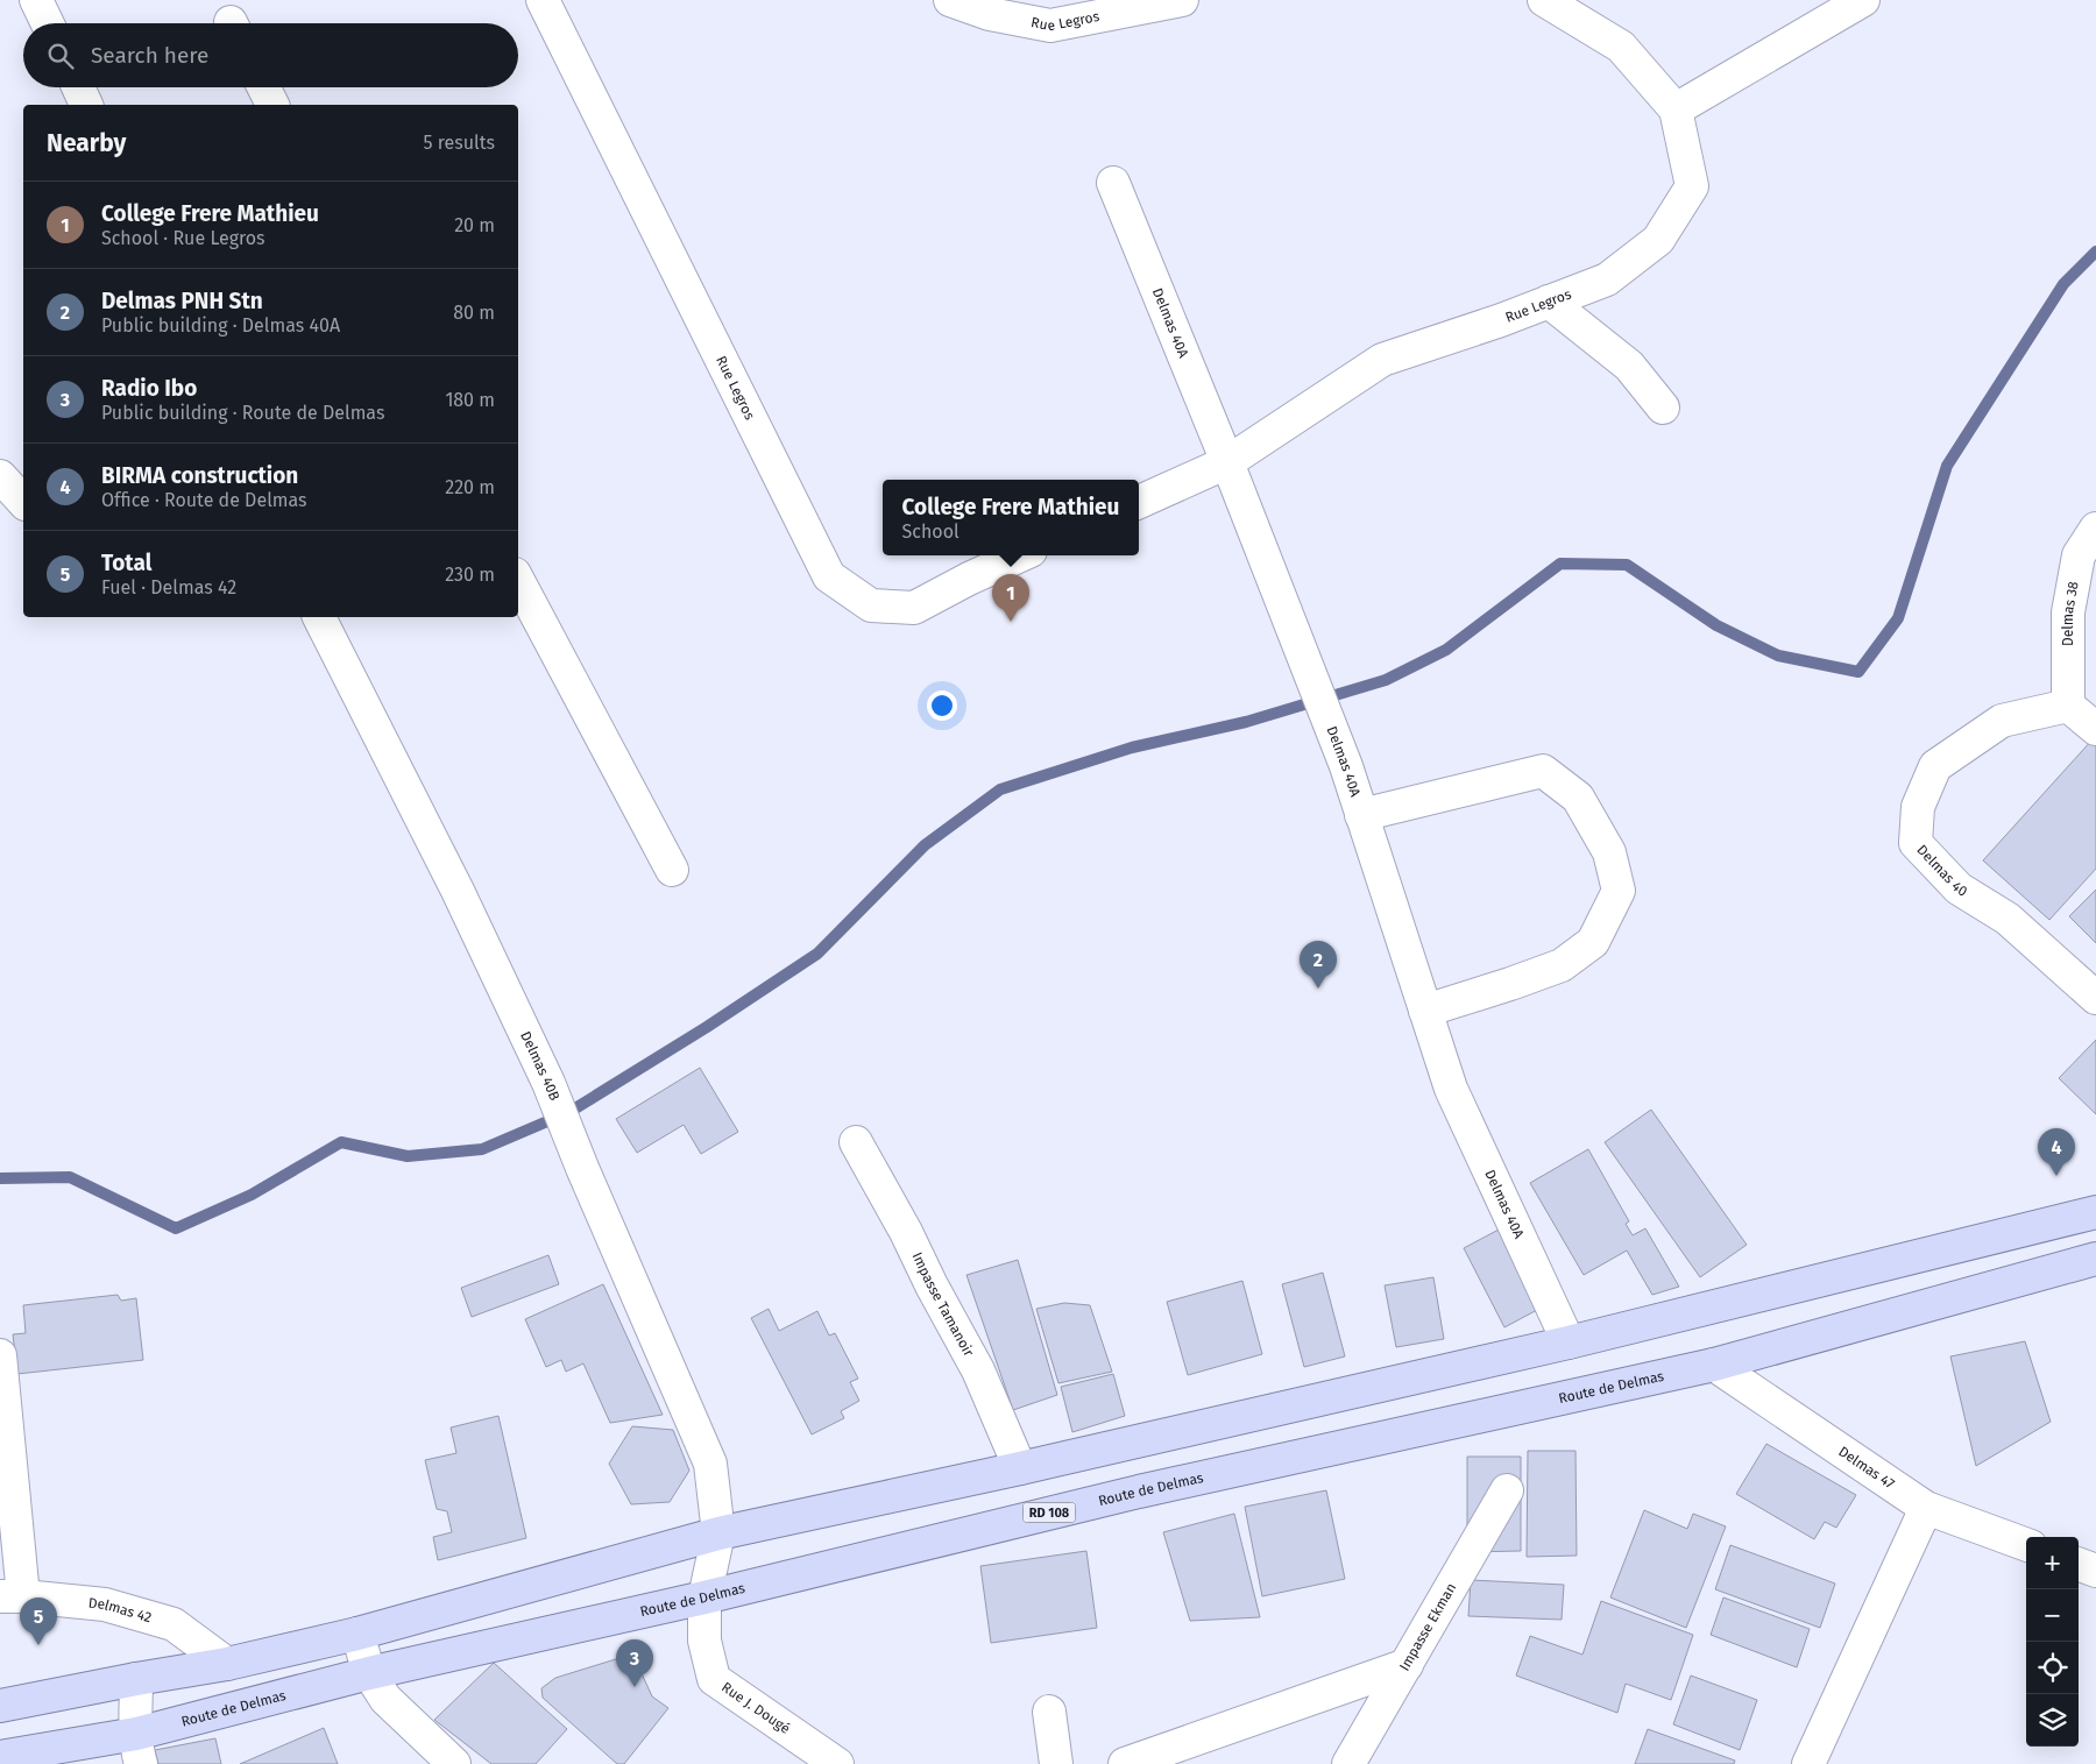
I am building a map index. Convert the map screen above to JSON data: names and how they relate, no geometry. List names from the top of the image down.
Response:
{
  "streets": {
    "main road": ["Route de Delmas", "RD 108"],
    "street": [
      "Rue Legros",
      "Delmas 40A",
      "Delmas 38",
      "Delmas 40",
      "Delmas 40B",
      "Impasse Tamanoir",
      "Delmas 47",
      "Delmas 42",
      "Impasse Ekman",
      "Rue J. Dougé"
    ]
  },
  "crossings": [
    ["Rue Legros", "Delmas 40A"],
    ["Delmas 38", "Delmas 40"],
    ["Delmas 40B", "Rue J. Dougé"],
    ["Route de Delmas", "Delmas 47"],
    ["Route de Delmas", "Rue J. Dougé"]
  ],
  "page": {
    "search": "Search here",
    "heading": ["Nearby", "5 results"],
    "list": [
      {
        "mark": "1",
        "name": "College Frere Mathieu",
        "note": "School · Rue Legros",
        "value": "20 m"
      },
      {
        "mark": "2",
        "name": "Delmas PNH Stn",
        "note": "Public building · Delmas 40A",
        "value": "80 m"
      },
      {
        "mark": "3",
        "name": "Radio Ibo",
        "note": "Public building · Route de Delmas",
        "value": "180 m"
      },
      {
        "mark": "4",
        "name": "BIRMA construction",
        "note": "Office · Route de Delmas",
        "value": "220 m"
      },
      {
        "mark": "5",
        "name": "Total",
        "note": "Fuel · Delmas 42",
        "value": "230 m"
      }
    ],
    "popup": ["College Frere Mathieu", "School"],
    "pins": [
      "1",
      "2",
      "4",
      "5",
      "3"
    ],
    "map_buttons": ["+", "−"]
  }
}
